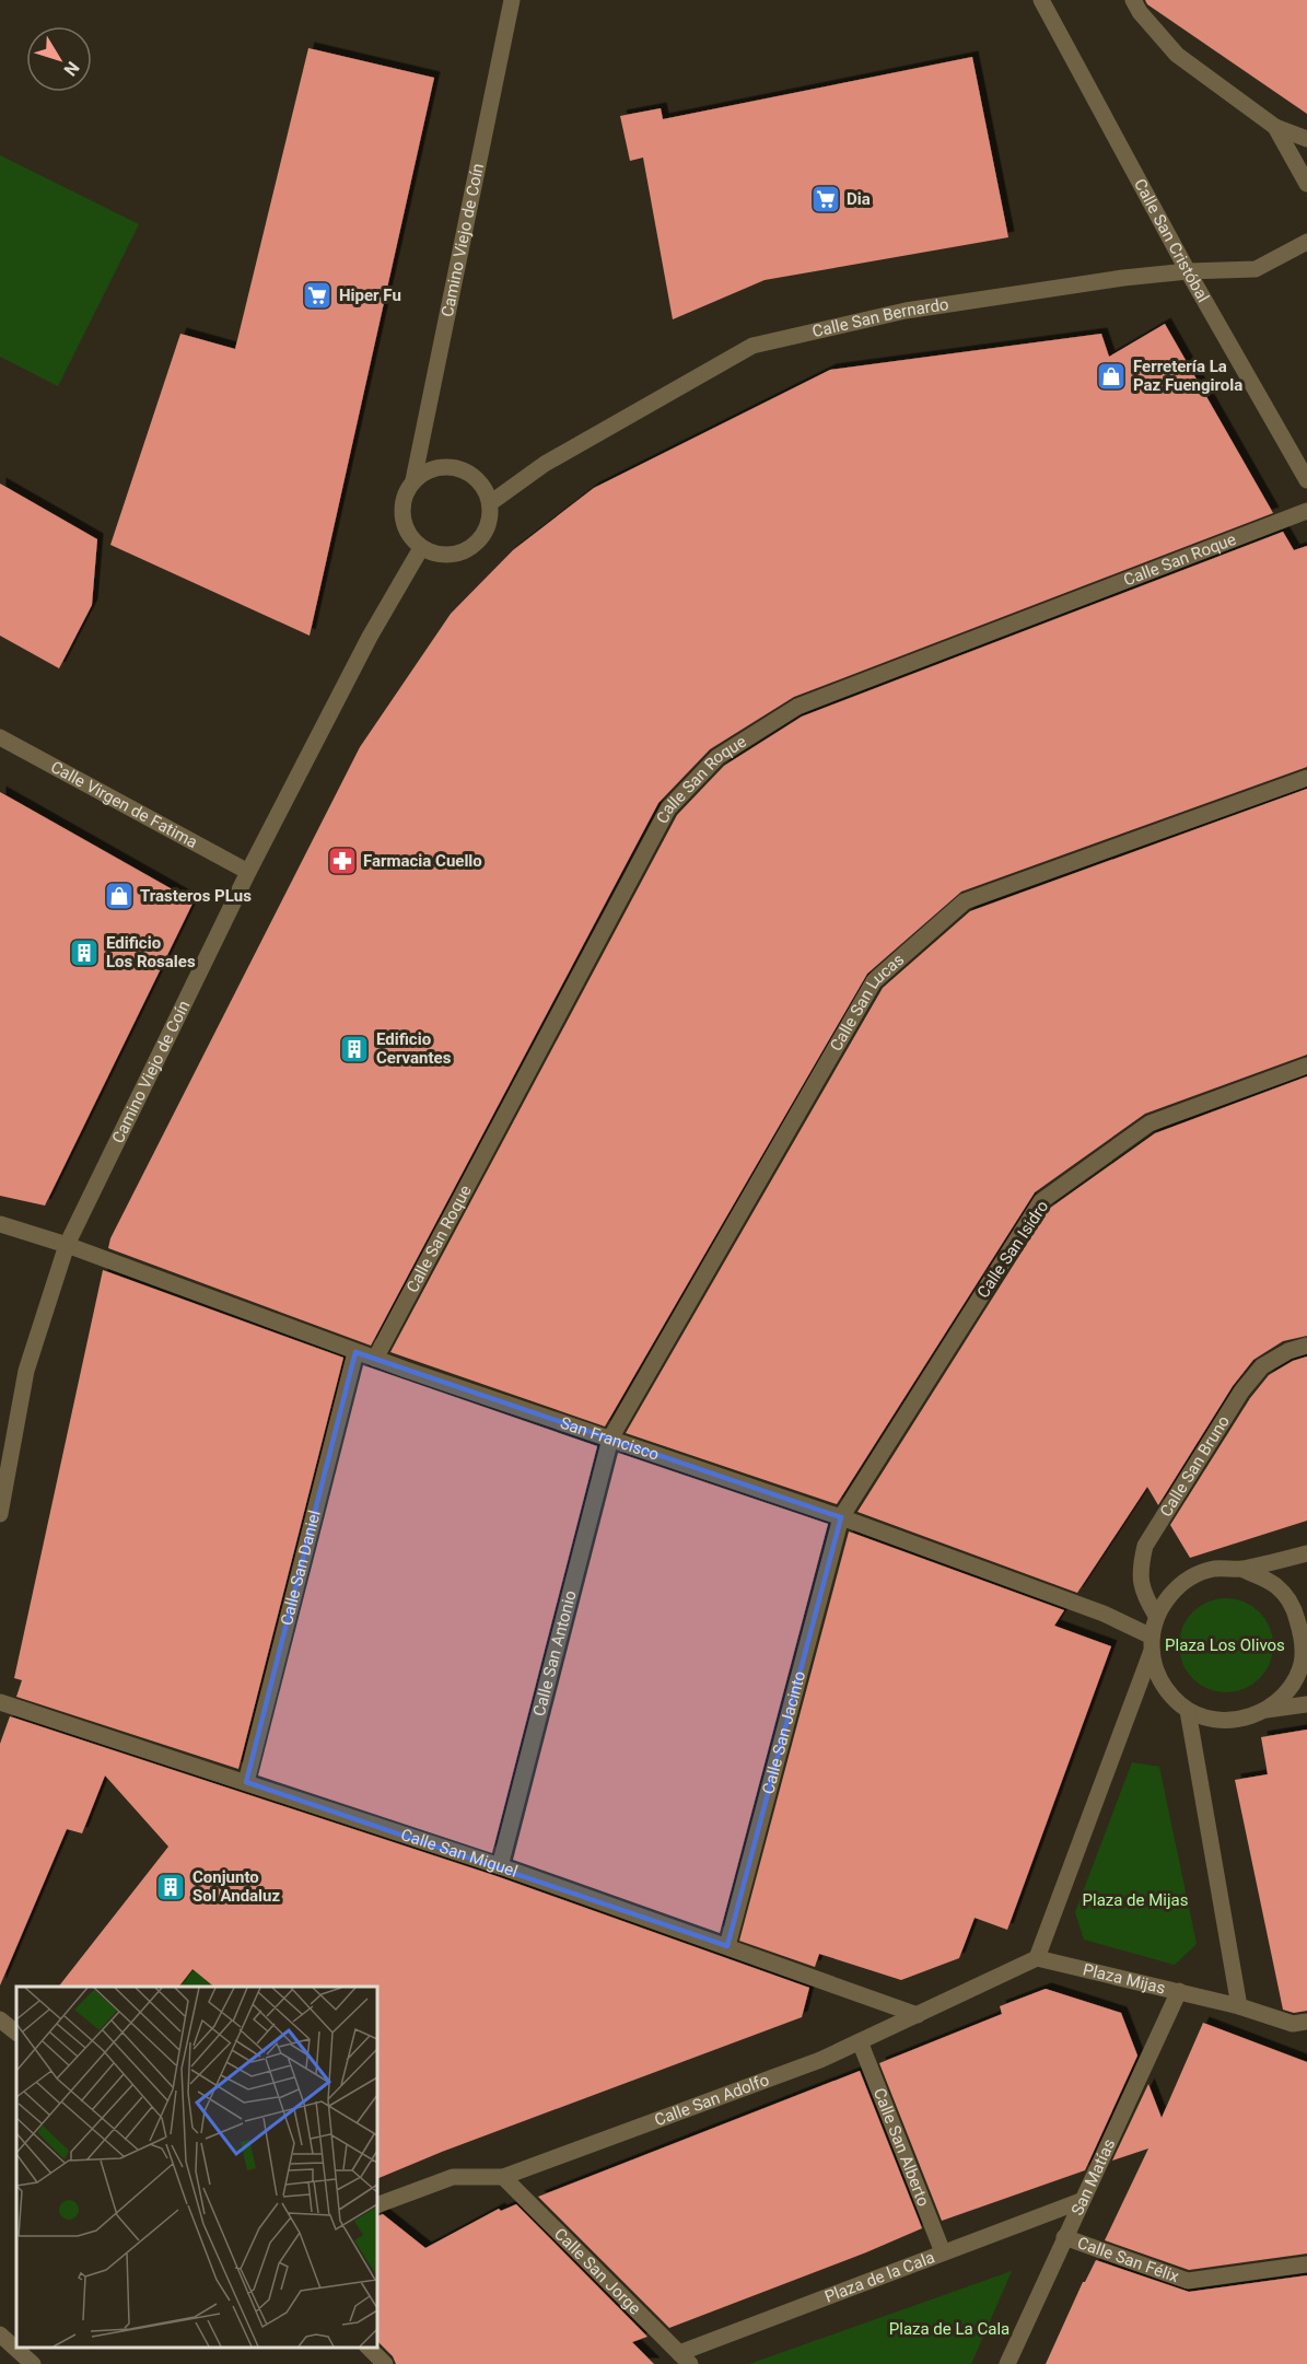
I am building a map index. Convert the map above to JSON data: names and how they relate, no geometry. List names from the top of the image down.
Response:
{
  "streets": {
    "street": [
      "Camino Viejo de Coín",
      "Calle San Cristóbal",
      "Calle San Bernardo",
      "Calle San Roque",
      "Calle Virgen de Fatima",
      "Calle San Lucas",
      "Calle San Isidro",
      "San Francisco",
      "Calle San Bruno",
      "Calle San Daniel",
      "Calle San Antonio",
      "Calle San Jacinto",
      "Calle San Miguel",
      "Plaza Mijas",
      "Calle San Adolfo",
      "Calle San Alberto",
      "San Matías",
      "Calle San Félix",
      "Calle San Jorge",
      "Plaza de la Cala"
    ]
  },
  "crossings": [
    ["Camino Viejo de Coín", "Calle San Bernardo"],
    ["Camino Viejo de Coín", "Calle Virgen de Fatima"],
    ["Camino Viejo de Coín", "San Francisco"],
    ["Calle San Cristóbal", "Calle San Bernardo"],
    ["Calle San Roque", "San Francisco"],
    ["Calle San Lucas", "San Francisco"],
    ["Calle San Lucas", "Calle San Antonio"],
    ["Calle San Isidro", "San Francisco"],
    ["Calle San Isidro", "Calle San Jacinto"],
    ["San Francisco", "Calle San Bruno"],
    ["San Francisco", "Calle San Daniel"],
    ["San Francisco", "Calle San Antonio"],
    ["San Francisco", "Calle San Jacinto"],
    ["Calle San Daniel", "Calle San Miguel"],
    ["Calle San Antonio", "Calle San Miguel"],
    ["Calle San Jacinto", "Calle San Miguel"],
    ["Calle San Miguel", "Calle San Adolfo"],
    ["Plaza Mijas", "Calle San Adolfo"],
    ["Plaza Mijas", "San Matías"],
    ["Calle San Adolfo", "Calle San Alberto"],
    ["Calle San Adolfo", "Calle San Jorge"],
    ["Calle San Alberto", "Plaza de la Cala"],
    ["San Matías", "Calle San Félix"],
    ["San Matías", "Plaza de la Cala"],
    ["Calle San Jorge", "Plaza de la Cala"]
  ],
  "parks": ["Plaza Los Olivos", "Plaza de Mijas", "Plaza de La Cala"],
  "places": {
    "supermarket": ["Dia", "Hiper Fu"],
    "shop": ["Ferretería La Paz Fuengirola", "Trasteros PLus"],
    "pharmacy": ["Farmacia Cuello"],
    "building": ["Edificio Los Rosales", "Edificio Cervantes", "Conjunto Sol Andaluz"]
  },
  "north": "bottom right"
}
